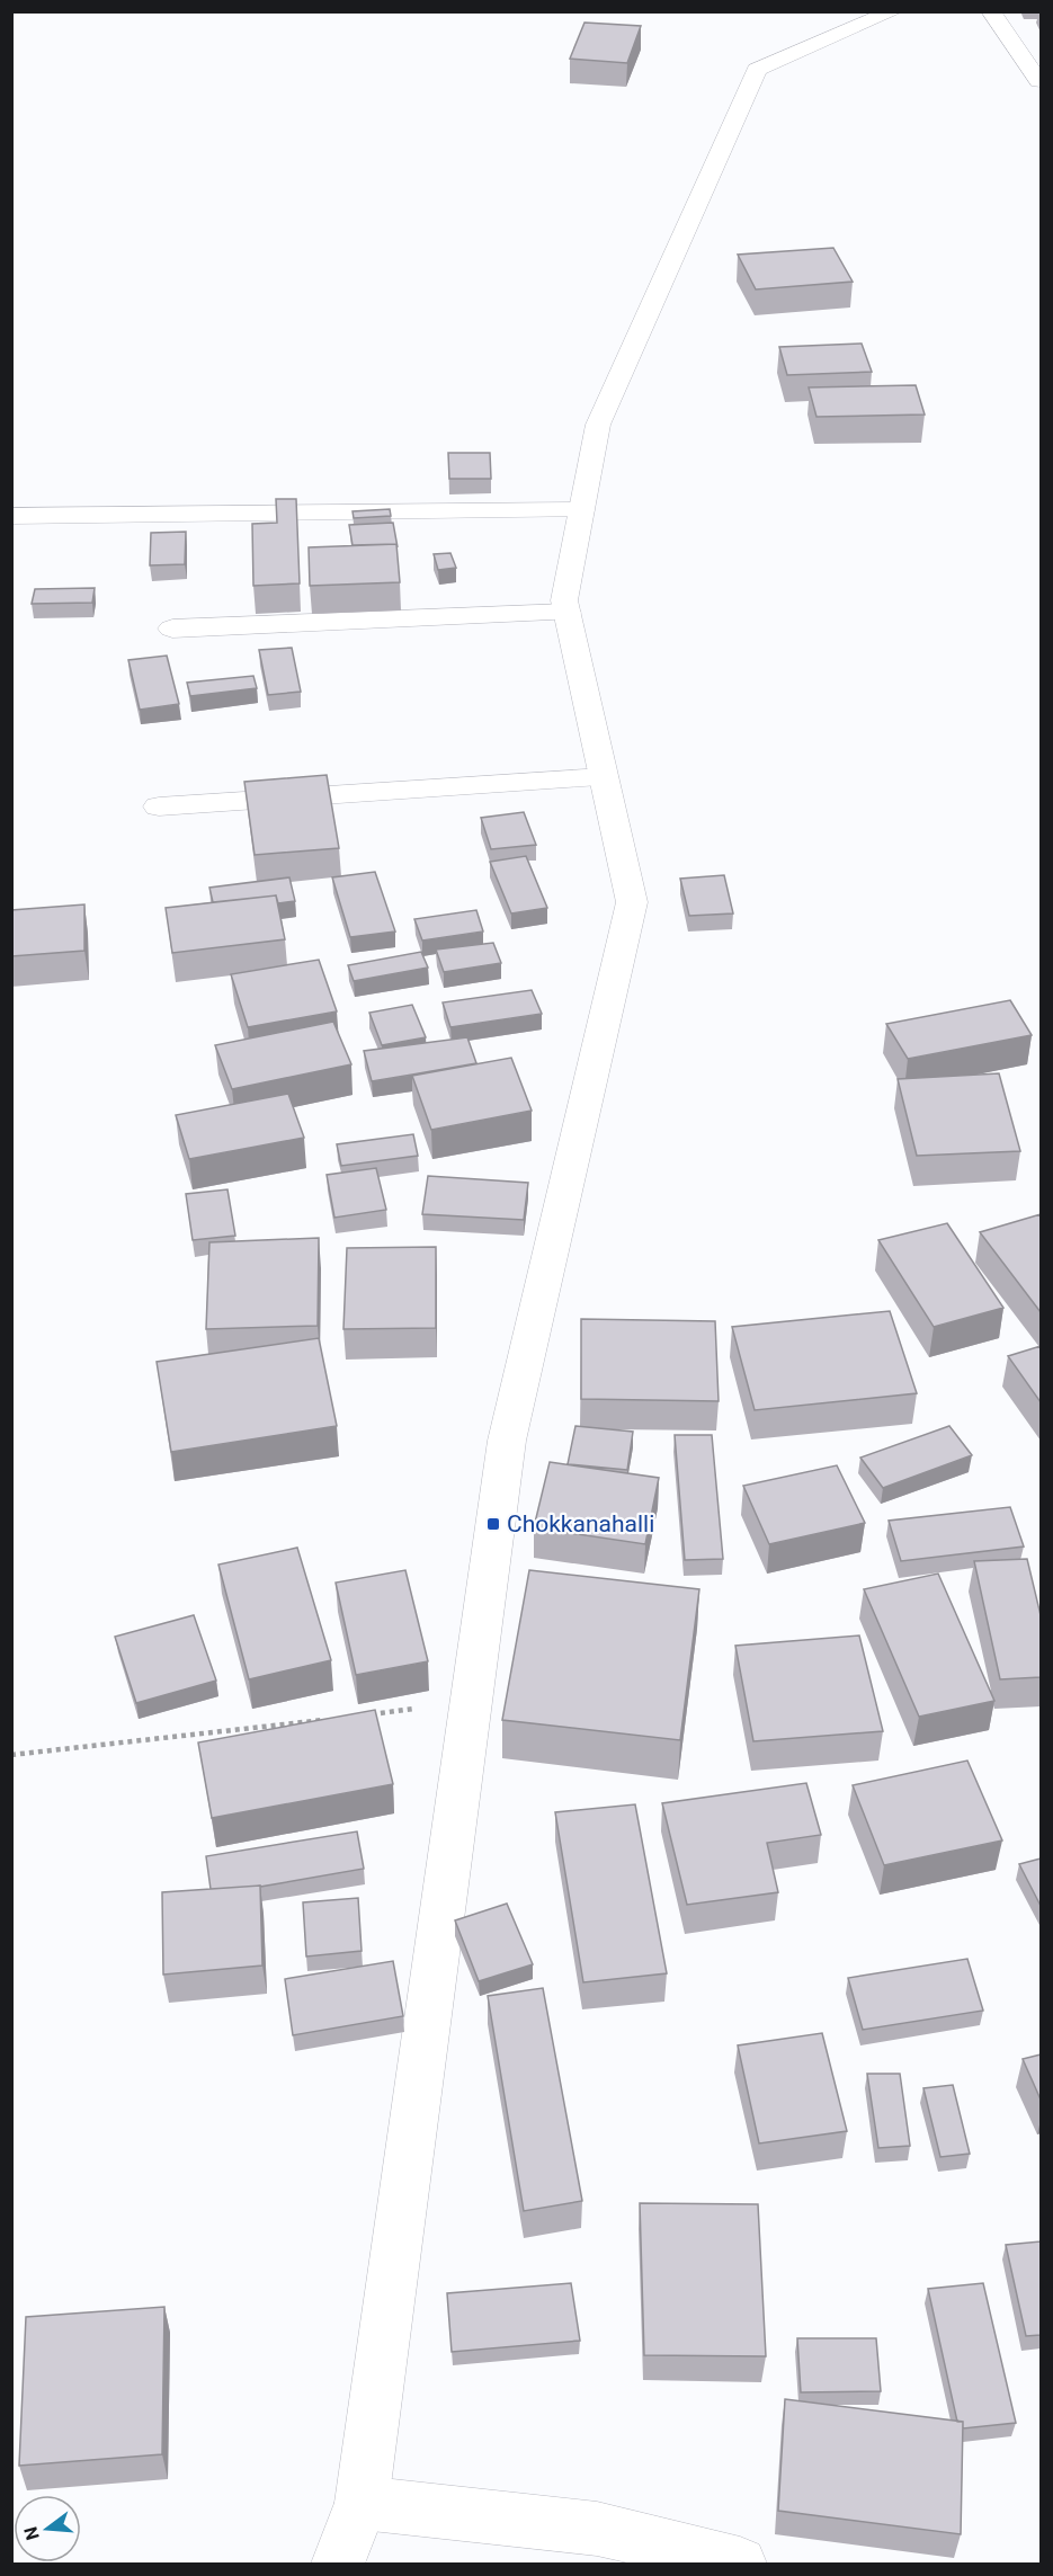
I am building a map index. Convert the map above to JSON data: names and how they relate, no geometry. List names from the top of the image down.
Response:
{
  "places": {
    "transit": ["Chokkanahalli"]
  },
  "north": "left"
}
